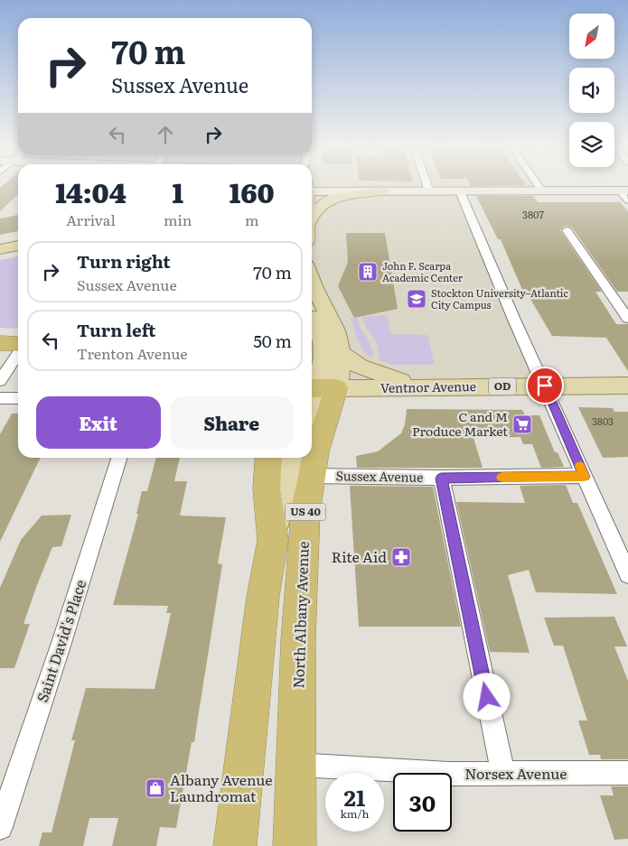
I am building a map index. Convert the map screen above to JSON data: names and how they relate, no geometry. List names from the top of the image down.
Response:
{
  "streets": {
    "highway": ["US 40", "North Albany Avenue"],
    "main road": ["OD", "Ventnor Avenue"],
    "street": ["Sussex Avenue", "Saint David's Place", "Norsex Avenue"]
  },
  "crossings": [
    ["Ventnor Avenue", "US 40"],
    ["Ventnor Avenue", "North Albany Avenue"],
    ["Sussex Avenue", "North Albany Avenue"],
    ["US 40", "North Albany Avenue"],
    ["North Albany Avenue", "Norsex Avenue"]
  ],
  "places": {
    "building": ["John F. Scarpa Academic Center"],
    "school or university": ["Stockton University–Atlantic City Campus"],
    "supermarket": ["C and M Produce Market"],
    "pharmacy": ["Rite Aid"],
    "shop": ["Albany Avenue Laundromat"]
  },
  "house_numbers": ["3807", "3803"],
  "north": "bottom left",
  "page": {
    "turn": ["70 m", "Sussex Avenue"],
    "eta": [
      "14:04",
      "Arrival",
      "1",
      "min",
      "160",
      "m"
    ],
    "list": [
      {
        "name": "Turn right",
        "note": "Sussex Avenue",
        "value": "70 m"
      },
      {
        "name": "Turn left",
        "note": "Trenton Avenue",
        "value": "50 m"
      }
    ],
    "buttons": ["Exit", "Share"],
    "speed": "21 km/h",
    "limit": "30"
  }
}
